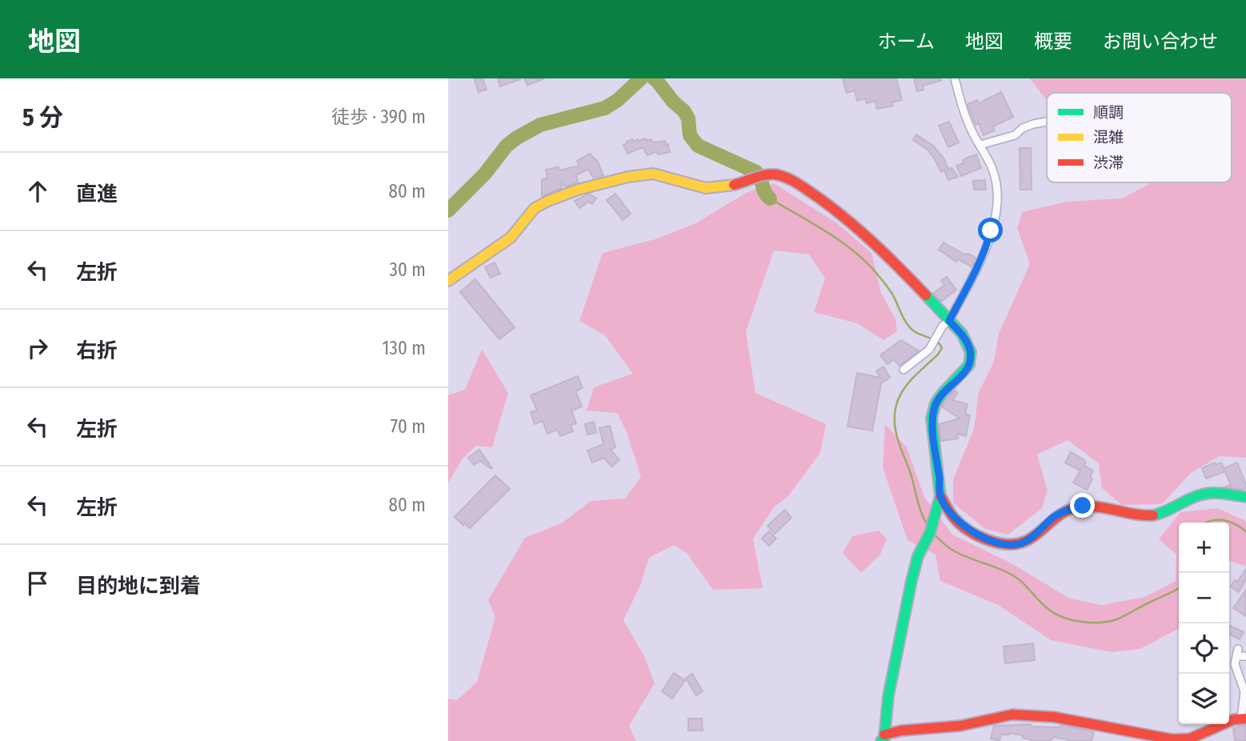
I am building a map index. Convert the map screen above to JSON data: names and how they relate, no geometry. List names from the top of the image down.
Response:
{
  "legend": ["順調", "混雑", "渋滞"],
  "page": {
    "header": "地図",
    "nav": [
      "ホーム",
      "地図",
      "概要",
      "お問い合わせ"
    ],
    "heading": ["5 分", "徒歩 · 390 m"],
    "list": [
      ["直進", "80 m"],
      ["左折", "30 m"],
      ["右折", "130 m"],
      ["左折", "70 m"],
      ["左折", "80 m"],
      "目的地に到着"
    ],
    "map_buttons": ["+", "−"]
  }
}
